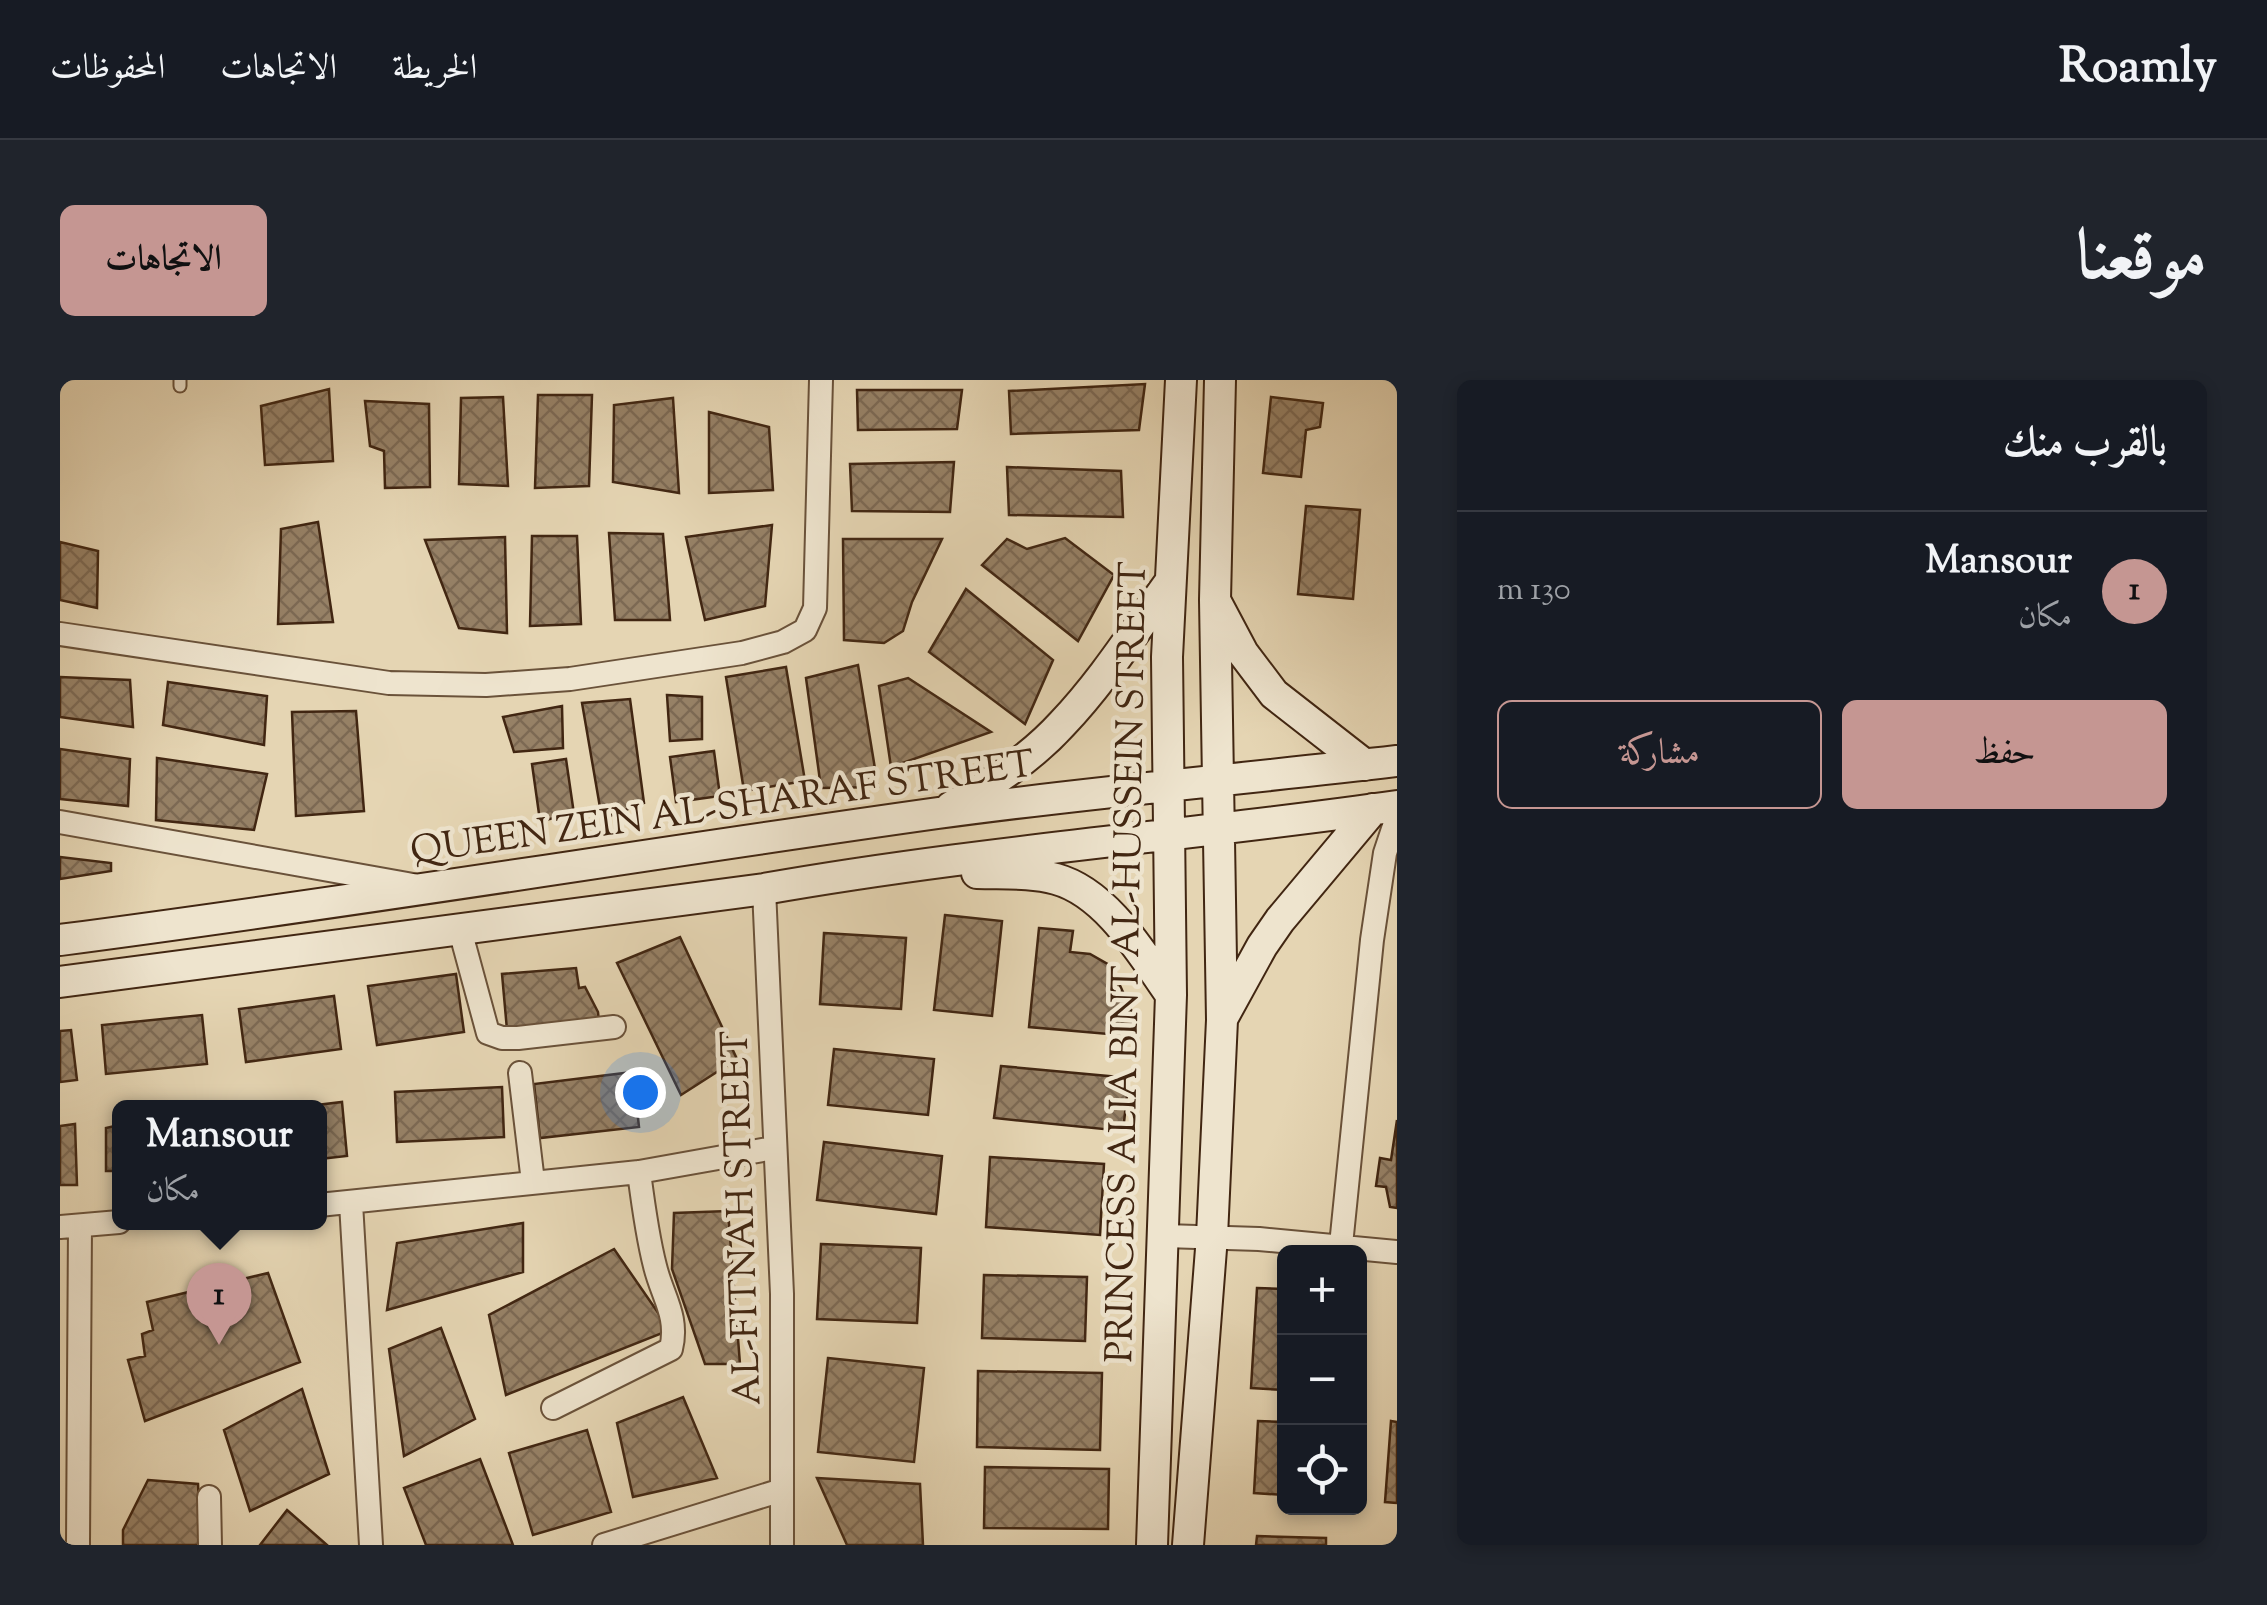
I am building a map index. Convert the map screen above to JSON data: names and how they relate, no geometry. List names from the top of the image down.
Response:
{
  "streets": {
    "main road": ["QUEEN ZEIN AL-SHARAF STREET", "PRINCESS ALIA BINT AL-HUSSEIN STREET"],
    "street": ["AL-FITNAH STREET"]
  },
  "crossings": [
    ["QUEEN ZEIN AL-SHARAF STREET", "PRINCESS ALIA BINT AL-HUSSEIN STREET"]
  ],
  "page": {
    "header": "Roamly",
    "nav": ["الخريطة", "الاتجاهات", "المحفوظات"],
    "title": "موقعنا",
    "buttons": [
      "الاتجاهات",
      ["حفظ", "مشاركة"]
    ],
    "heading": "بالقرب منك",
    "list": [
      {
        "mark": "1",
        "name": "Mansour",
        "note": "مكان",
        "value": "130 m"
      }
    ],
    "popup": ["Mansour", "مكان"],
    "map_buttons": ["+", "−"],
    "pins": "1"
  }
}
